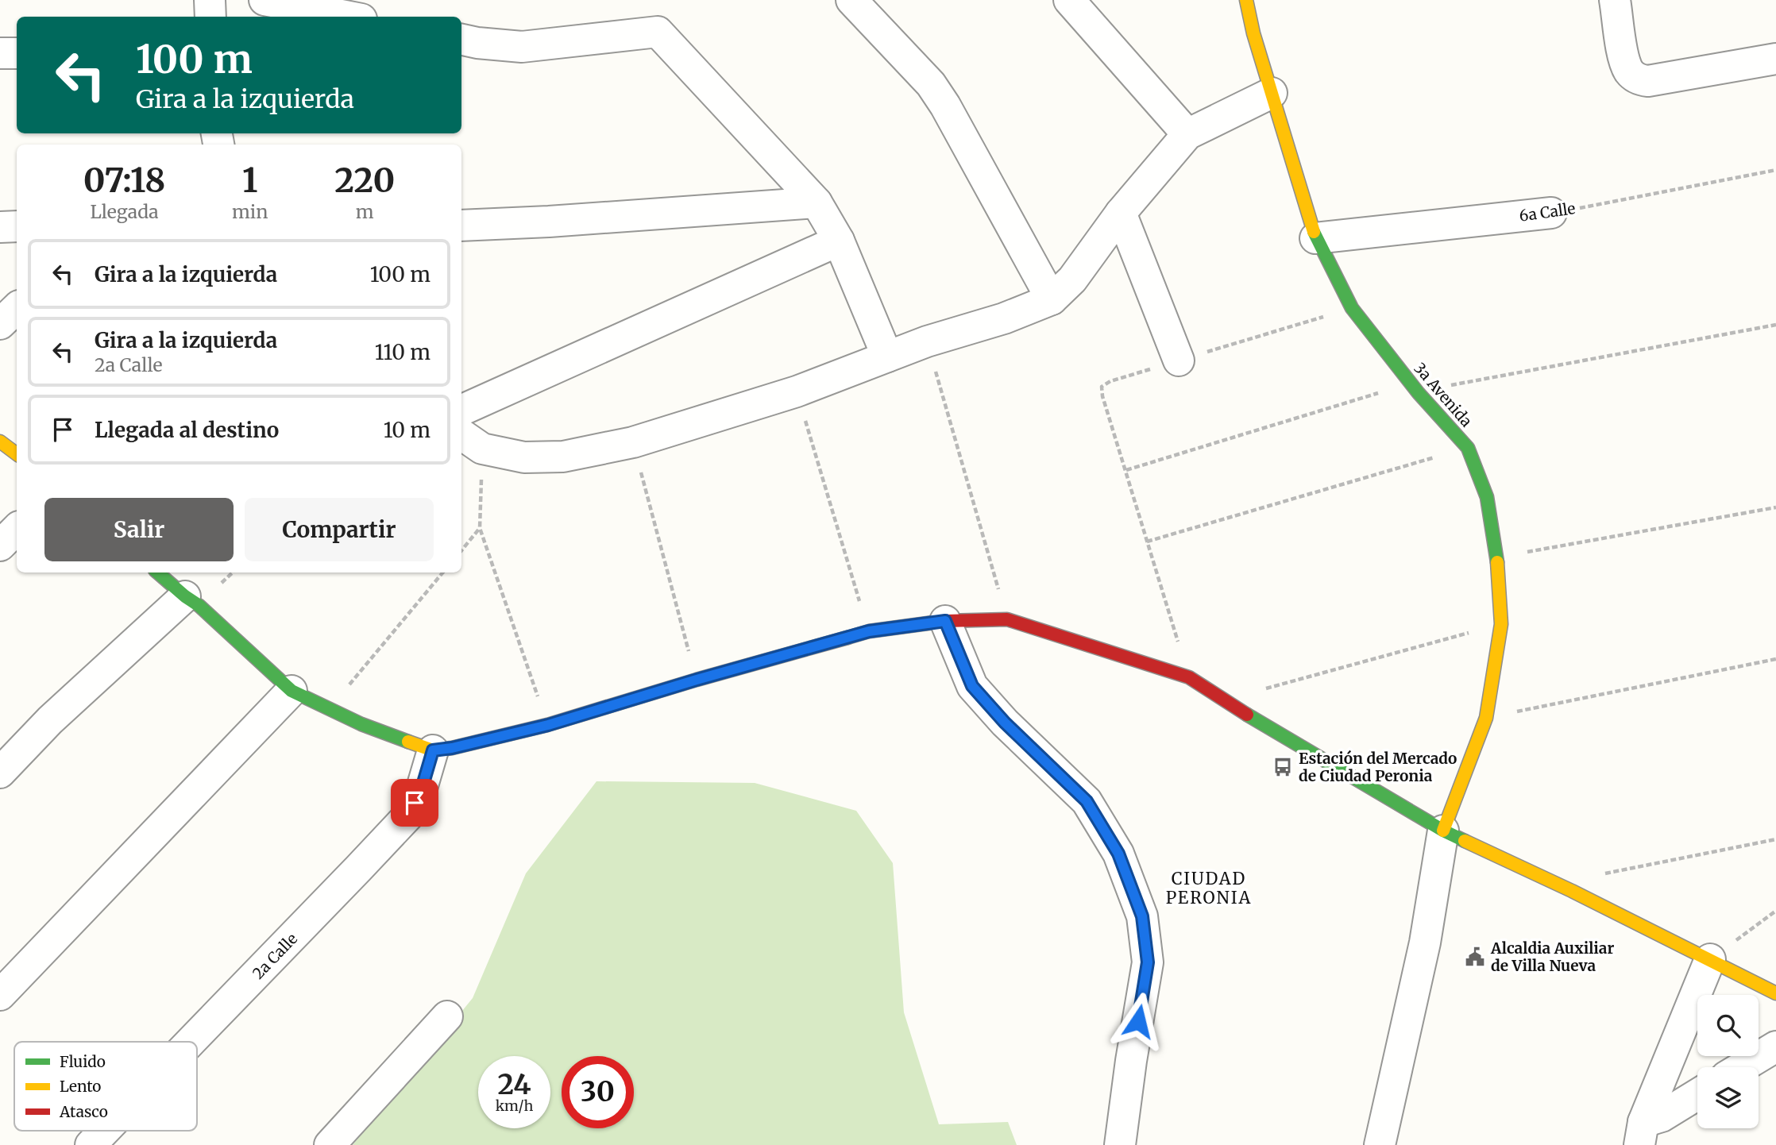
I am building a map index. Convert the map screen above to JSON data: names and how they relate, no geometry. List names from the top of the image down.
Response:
{
  "streets": {
    "main road": ["3a Avenida"],
    "street": ["6a Calle", "2a Calle"]
  },
  "crossings": [
    ["6a Calle", "3a Avenida"]
  ],
  "districts": ["CIUDAD PERONIA"],
  "places": {
    "bus stop": ["Estación del Mercado de Ciudad Peronia"],
    "public building": ["Alcaldia Auxiliar de Villa Nueva"]
  },
  "legend": ["Fluido", "Lento", "Atasco"],
  "page": {
    "turn": ["100 m", "Gira a la izquierda"],
    "eta": [
      "07:18",
      "Llegada",
      "1",
      "min",
      "220",
      "m"
    ],
    "list": [
      {
        "name": "Gira a la izquierda",
        "value": "100 m"
      },
      {
        "name": "Gira a la izquierda",
        "note": "2a Calle",
        "value": "110 m"
      },
      {
        "name": "Llegada al destino",
        "value": "10 m"
      }
    ],
    "buttons": ["Salir", "Compartir"],
    "speed": "24 km/h",
    "limit": "30"
  }
}
